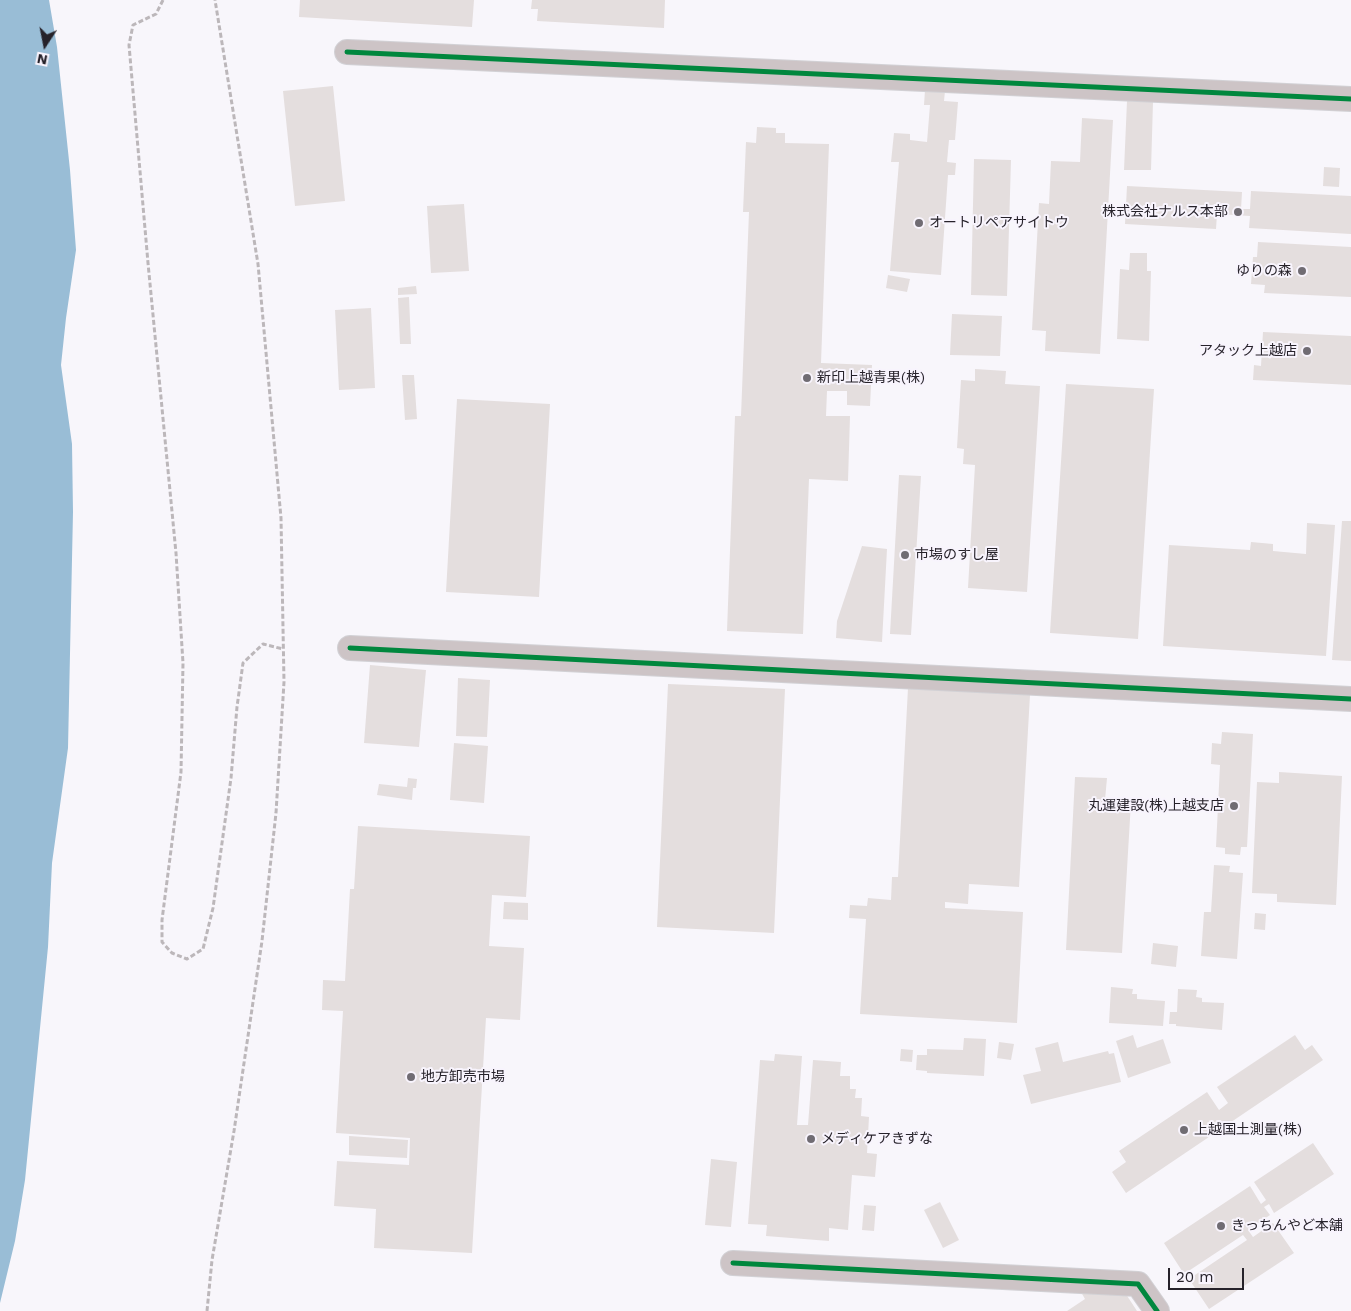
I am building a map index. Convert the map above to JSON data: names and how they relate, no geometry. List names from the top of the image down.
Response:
{
  "places": [
    "株式会社ナルス本部",
    "オートリペアサイトウ",
    "ゆりの森",
    "アタック上越店",
    "新印上越青果(株)",
    "市場のすし屋",
    "丸運建設(株)上越支店",
    "地方卸売市場",
    "上越国土測量(株)",
    "メディケアきずな",
    "きっちんやど本舗"
  ],
  "scale_bar": "20 m",
  "north": "bottom"
}
